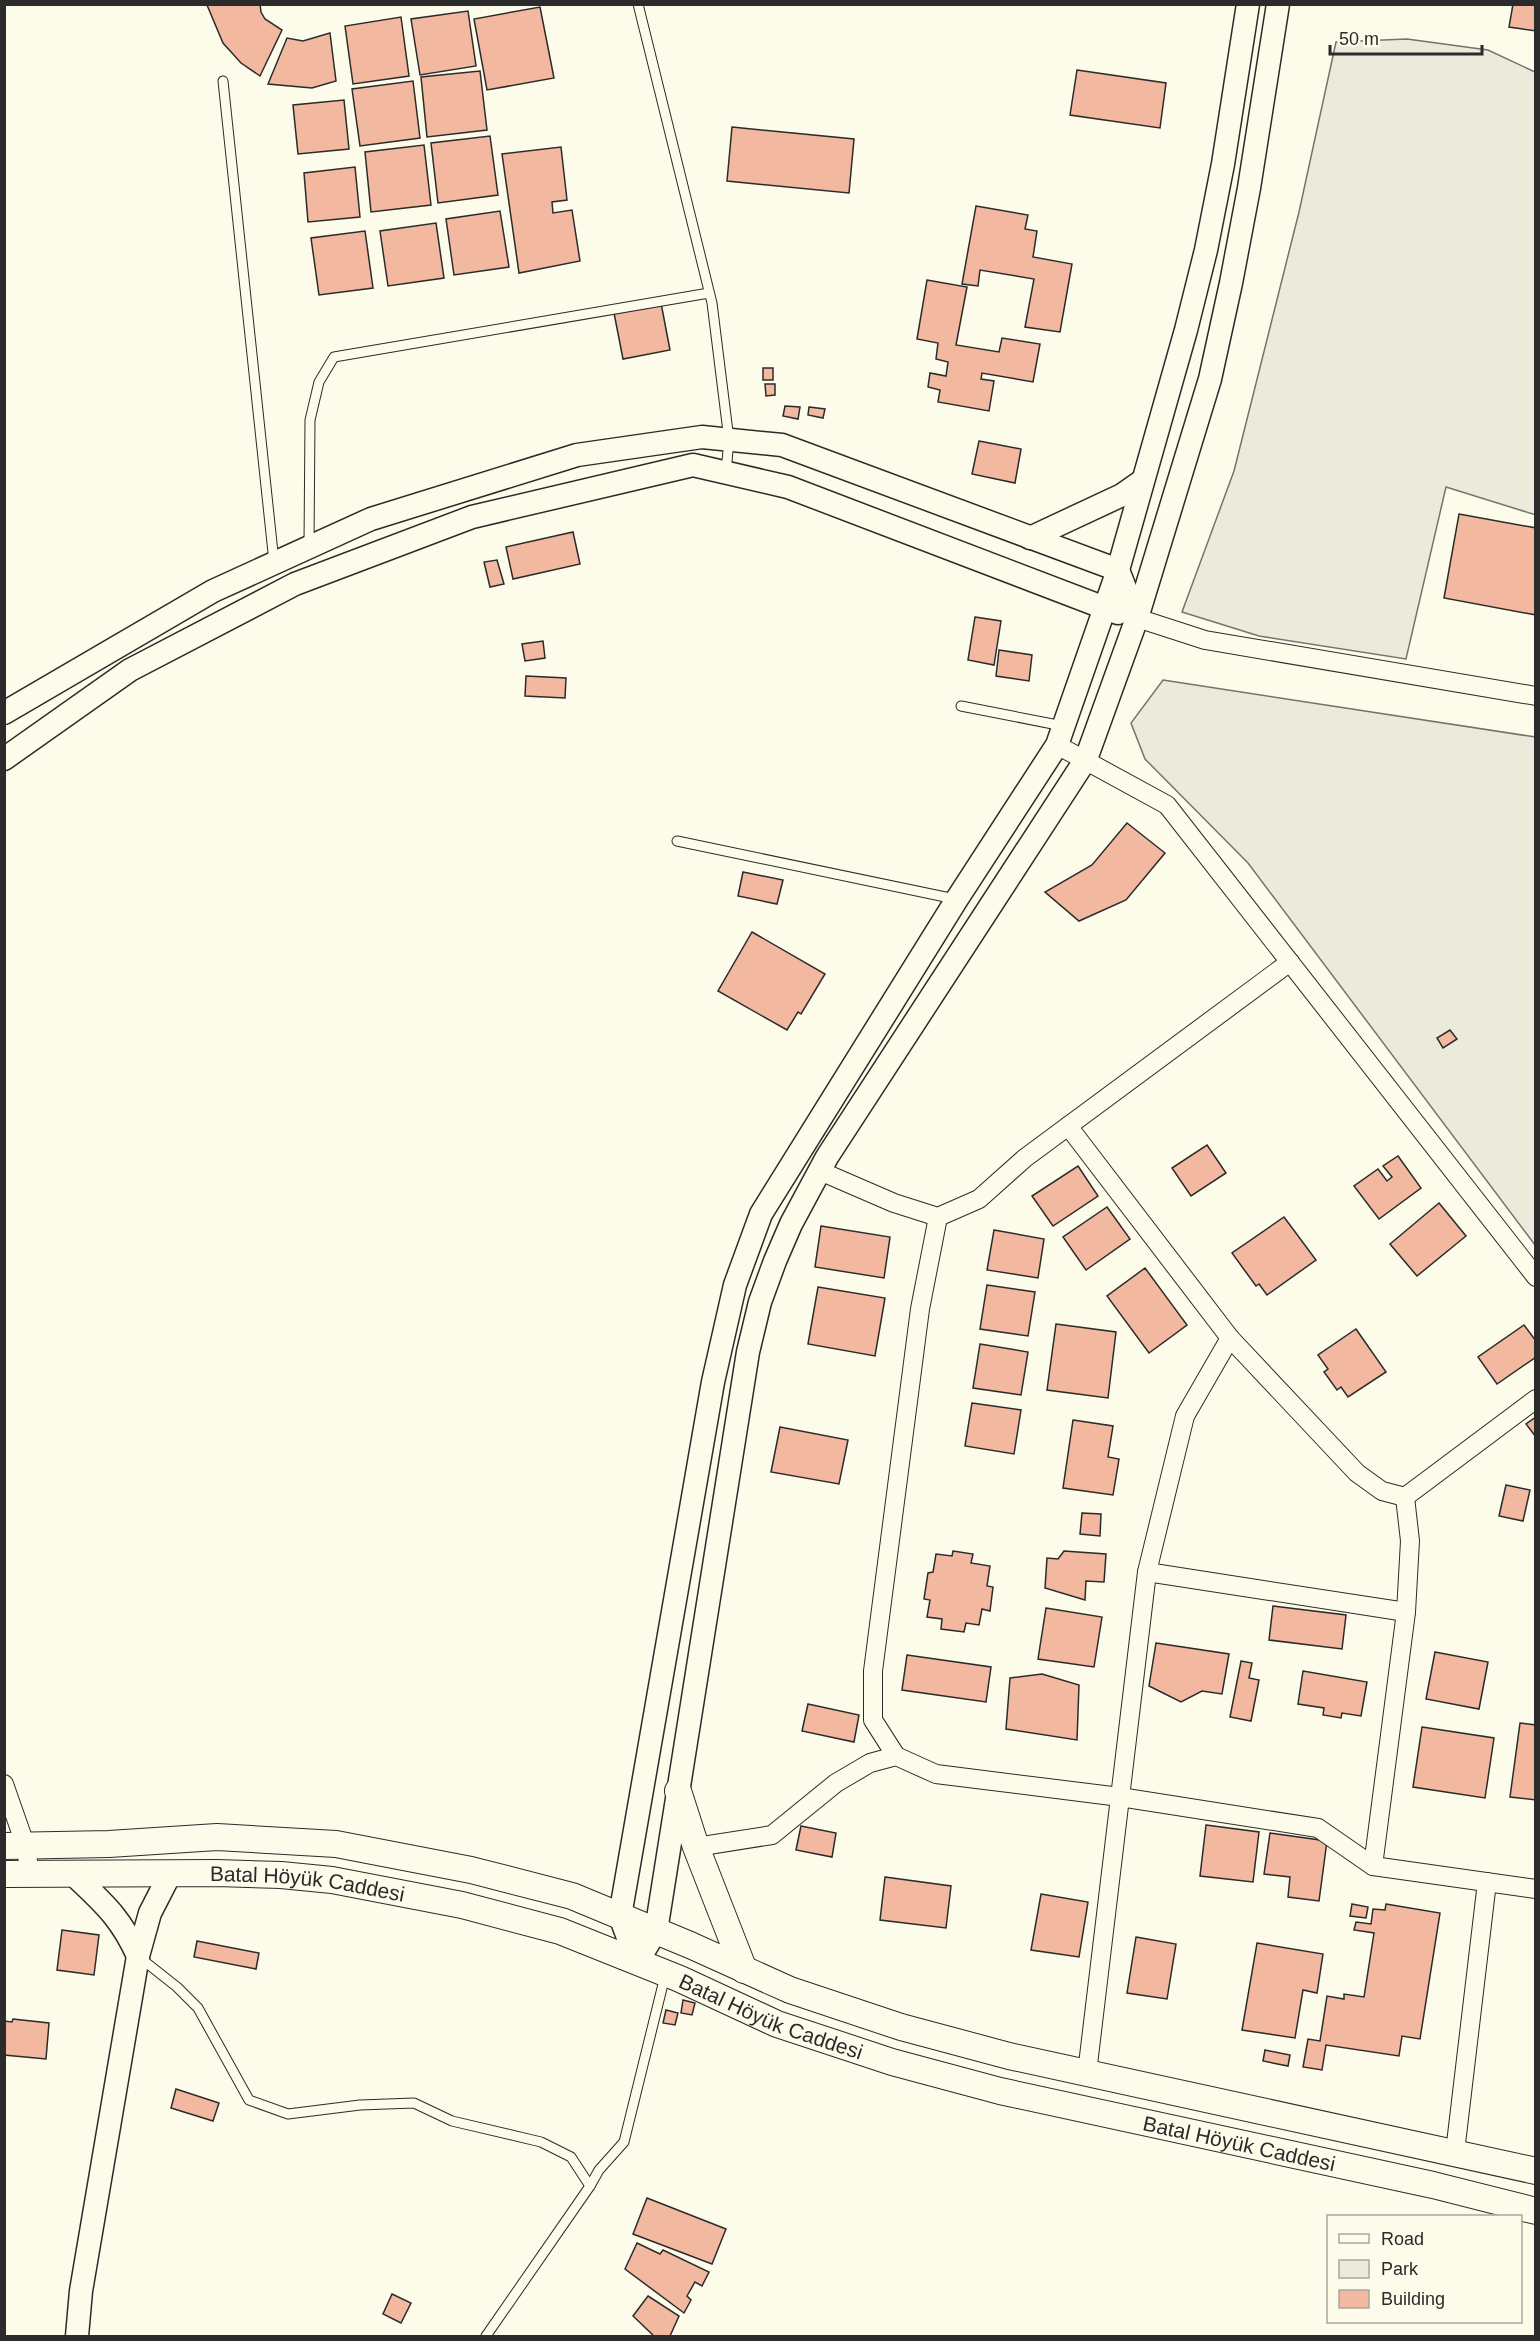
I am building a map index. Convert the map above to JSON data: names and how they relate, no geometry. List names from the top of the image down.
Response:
{
  "streets": {
    "main road": ["Batal Höyük Caddesi"]
  },
  "legend": ["Road", "Park", "Building"],
  "scale_bar": "50 m"
}
